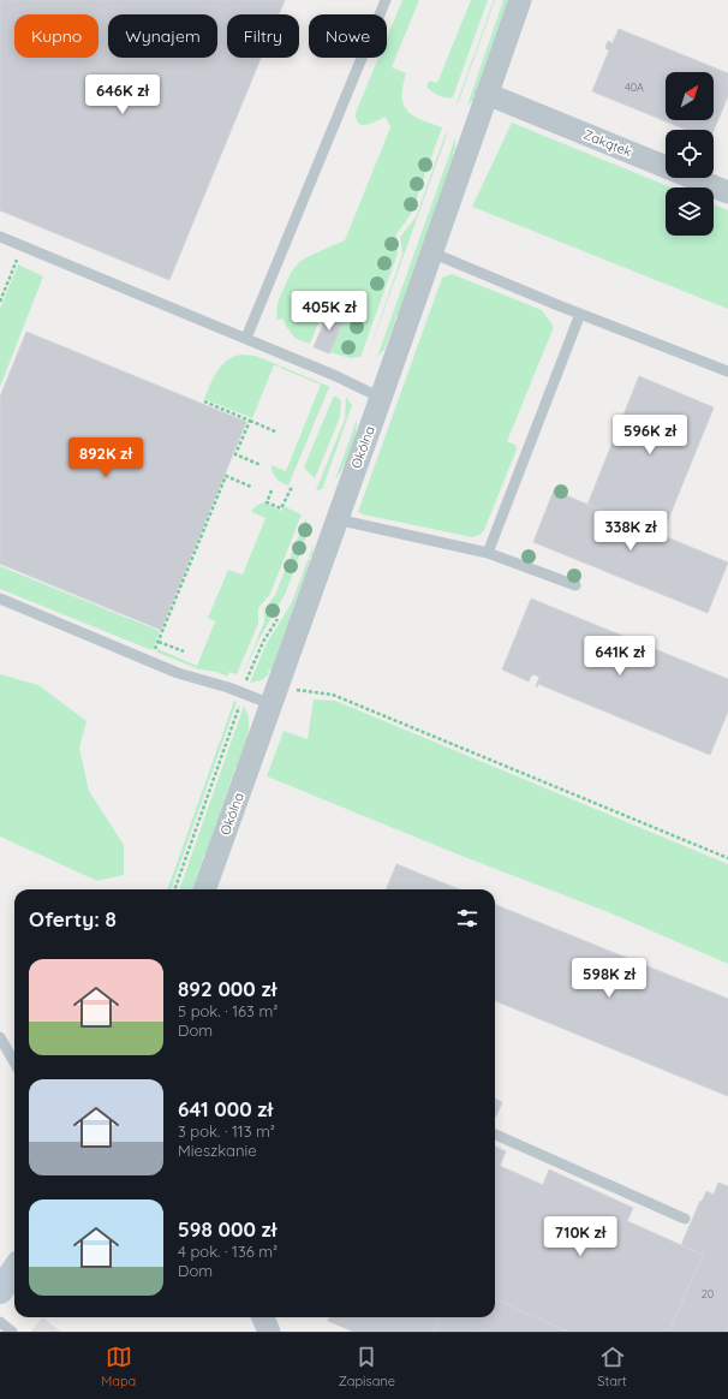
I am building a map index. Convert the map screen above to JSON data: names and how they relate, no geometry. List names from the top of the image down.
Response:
{
  "streets": {
    "street": ["Zakątek", "Okólna"]
  },
  "crossings": [
    ["Zakątek", "Okólna"]
  ],
  "house_numbers": ["40A", "20"],
  "north": "top right",
  "page": {
    "chip": [
      "Kupno",
      "Wynajem",
      "Filtry",
      "Nowe"
    ],
    "price": [
      "646K zł",
      "405K zł",
      "596K zł",
      "892K zł",
      "338K zł",
      "641K zł",
      "598K zł",
      "710K zł"
    ],
    "heading": "Oferty: 8",
    "list": [
      {
        "name": "892 000 zł",
        "note": "5 pok. · 163 m² · Dom"
      },
      {
        "name": "641 000 zł",
        "note": "3 pok. · 113 m² · Mieszkanie"
      },
      {
        "name": "598 000 zł",
        "note": "4 pok. · 136 m² · Dom"
      }
    ],
    "tabs": ["Mapa", "Zapisane", "Start"]
  }
}
